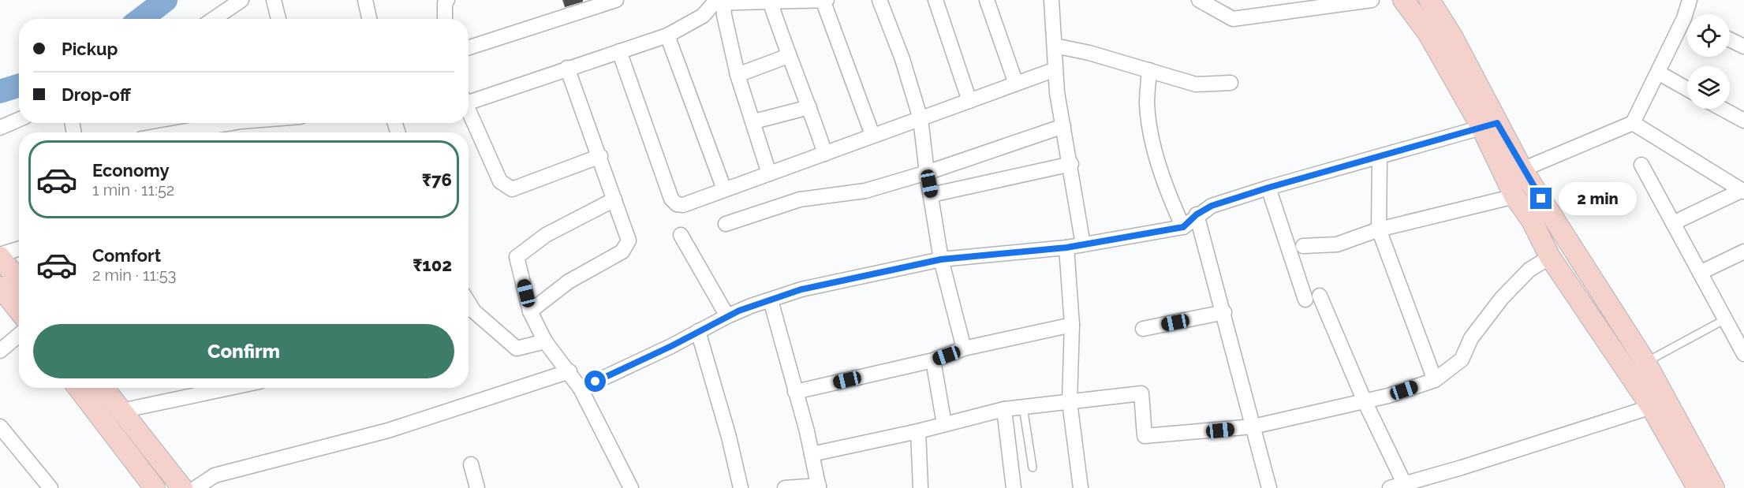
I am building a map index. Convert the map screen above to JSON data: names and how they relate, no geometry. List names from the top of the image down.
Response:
{
  "page": {
    "banner": ["Pickup", "Drop-off"],
    "list": [
      {
        "name": "Economy",
        "note": "1 min · 11:52",
        "value": "₹76"
      },
      {
        "name": "Comfort",
        "note": "2 min · 11:53",
        "value": "₹102"
      }
    ],
    "bubble": "2 min",
    "buttons": "Confirm"
  }
}
